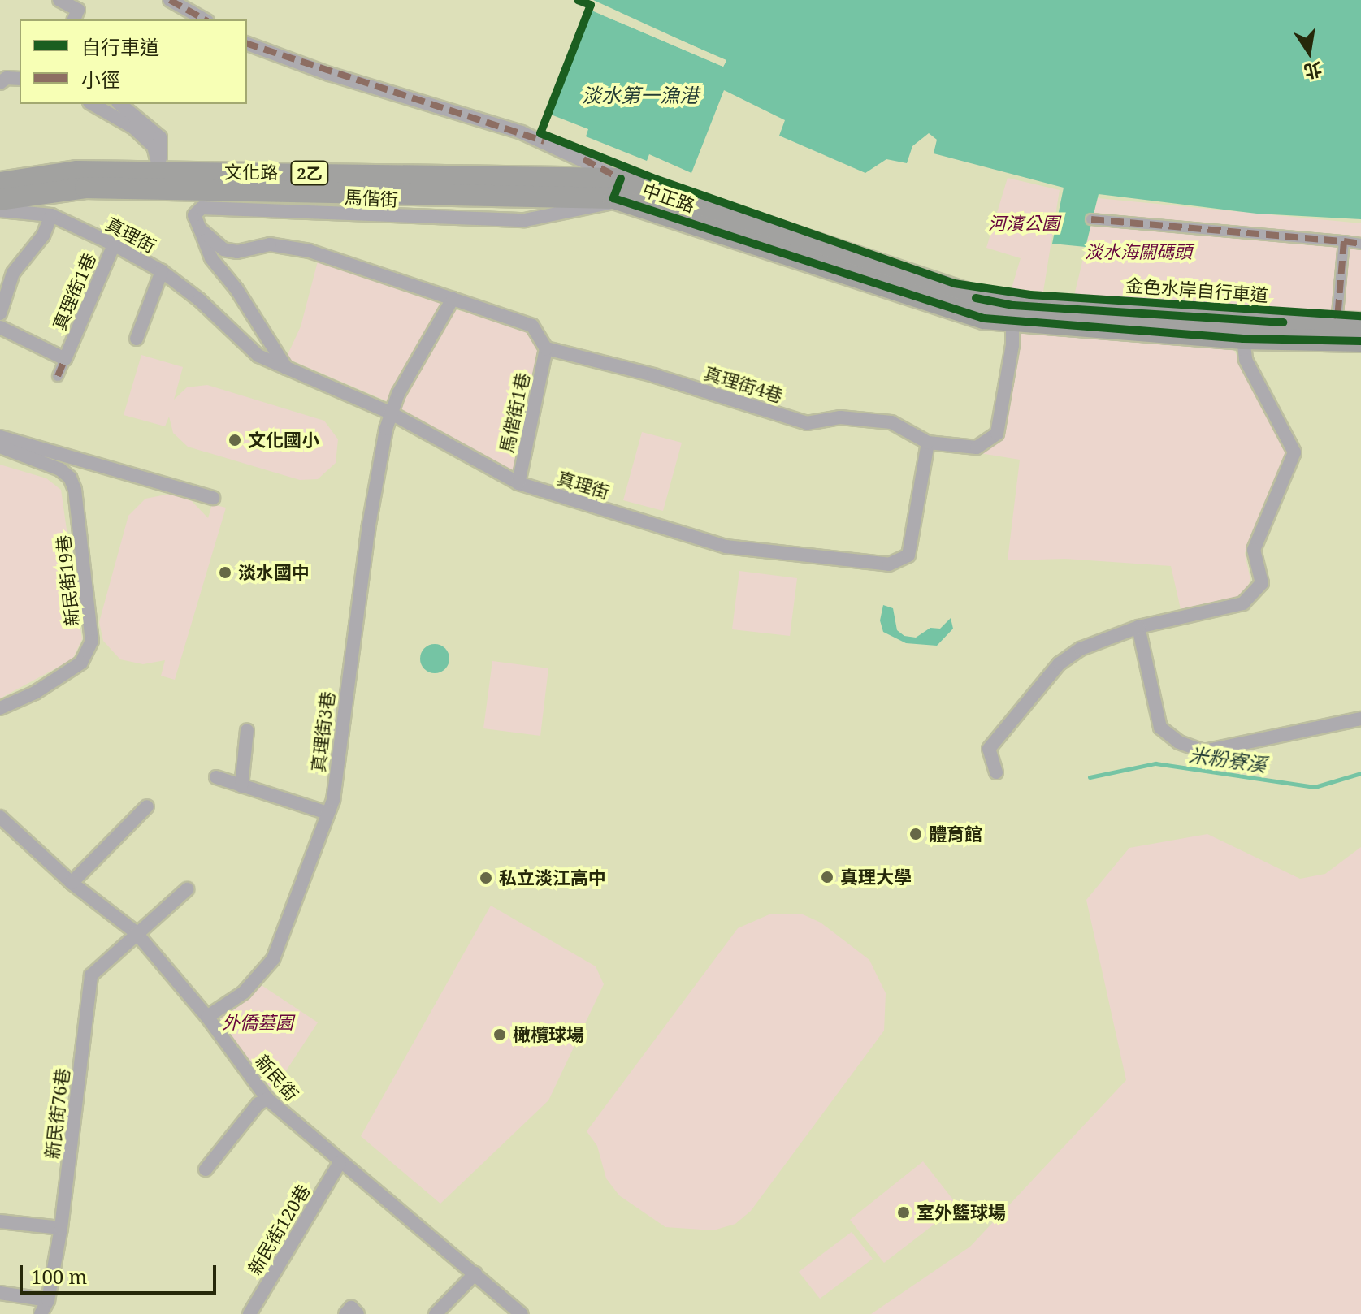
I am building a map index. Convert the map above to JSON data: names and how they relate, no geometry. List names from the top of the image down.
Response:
{
  "streets": {
    "main road": ["文化路", "2乙", "中正路"],
    "street": [
      "馬偕街",
      "真理街",
      "真理街1巷",
      "真理街4巷",
      "馬偕街1巷",
      "新民街19巷",
      "真理街3巷",
      "新民街",
      "新民街76巷",
      "新民街120巷"
    ],
    "cycle path": ["金色水岸自行車道"]
  },
  "crossings": [
    ["文化路", "中正路"],
    ["文化路", "馬偕街"],
    ["中正路", "馬偕街"],
    ["真理街", "真理街1巷"],
    ["真理街", "真理街4巷"],
    ["真理街", "馬偕街1巷"],
    ["真理街", "真理街3巷"],
    ["真理街4巷", "馬偕街1巷"],
    ["真理街3巷", "新民街"],
    ["新民街", "新民街76巷"],
    ["新民街", "新民街120巷"]
  ],
  "water": ["淡水第一漁港", "米粉寮溪"],
  "parks": ["河濱公園", "淡水海關碼頭", "外僑墓園"],
  "places": [
    "文化國小",
    "淡水國中",
    "體育館",
    "真理大學",
    "私立淡江高中",
    "橄欖球場",
    "室外籃球場"
  ],
  "legend": ["自行車道", "小徑"],
  "scale_bar": "100 m",
  "north": "bottom"
}
